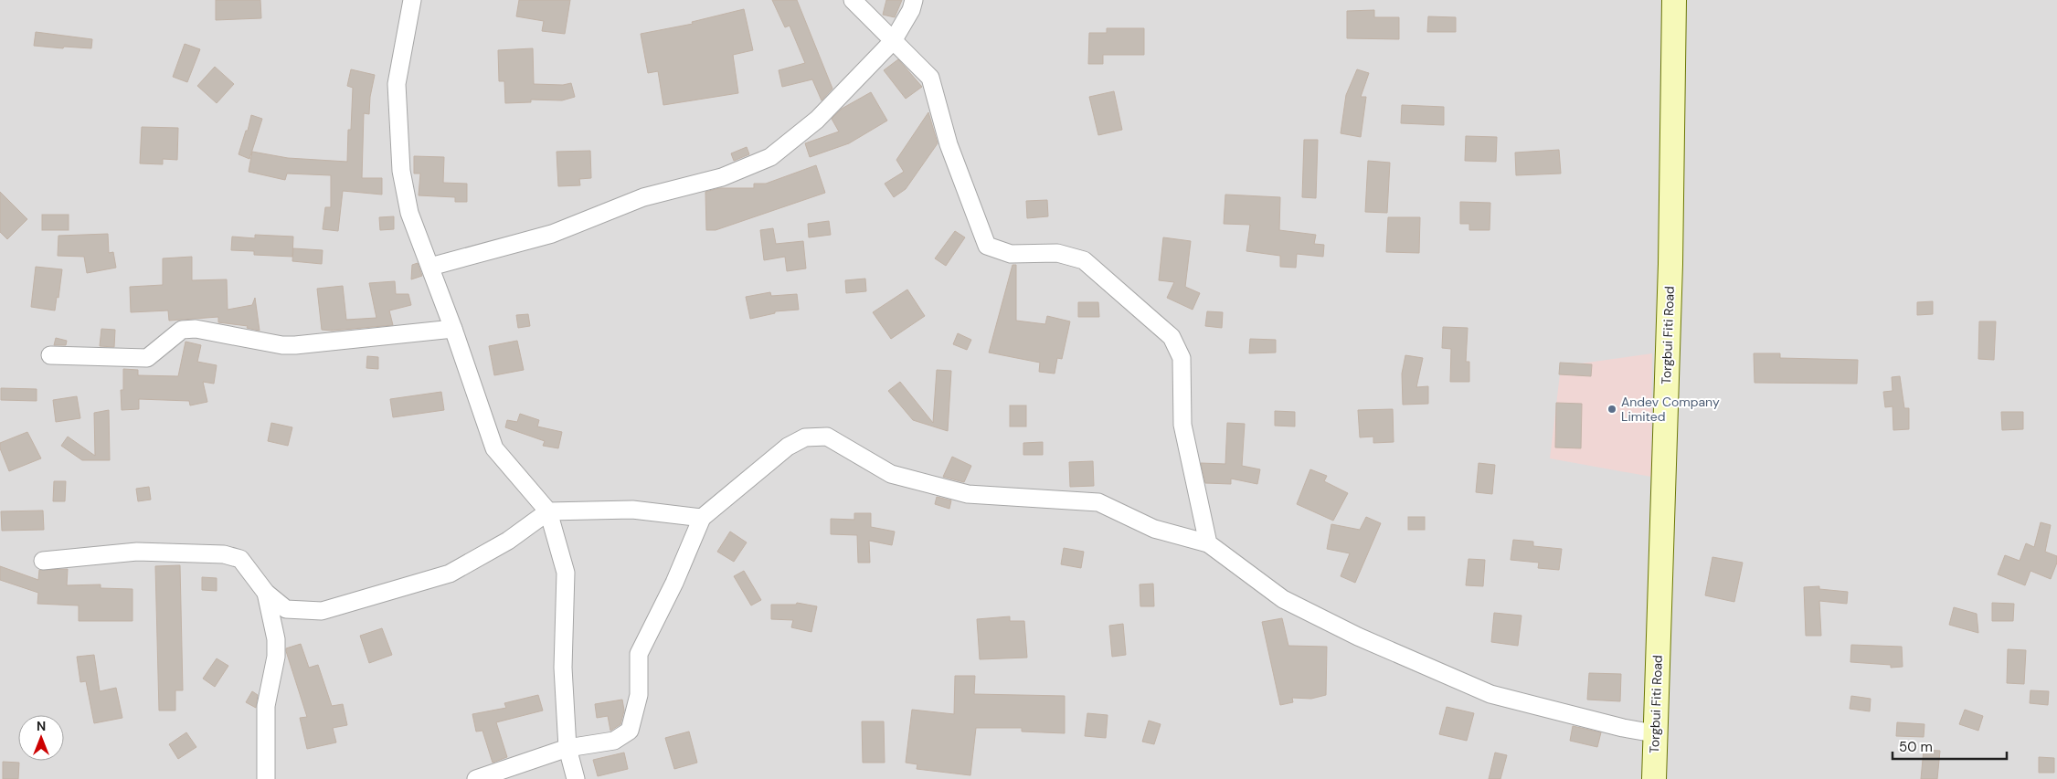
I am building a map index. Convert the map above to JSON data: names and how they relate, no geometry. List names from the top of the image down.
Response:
{
  "streets": {
    "street": ["Torgbui Fiti Road"]
  },
  "places": ["Andev Company Limited"],
  "scale_bar": "50 m",
  "north": "top"
}
